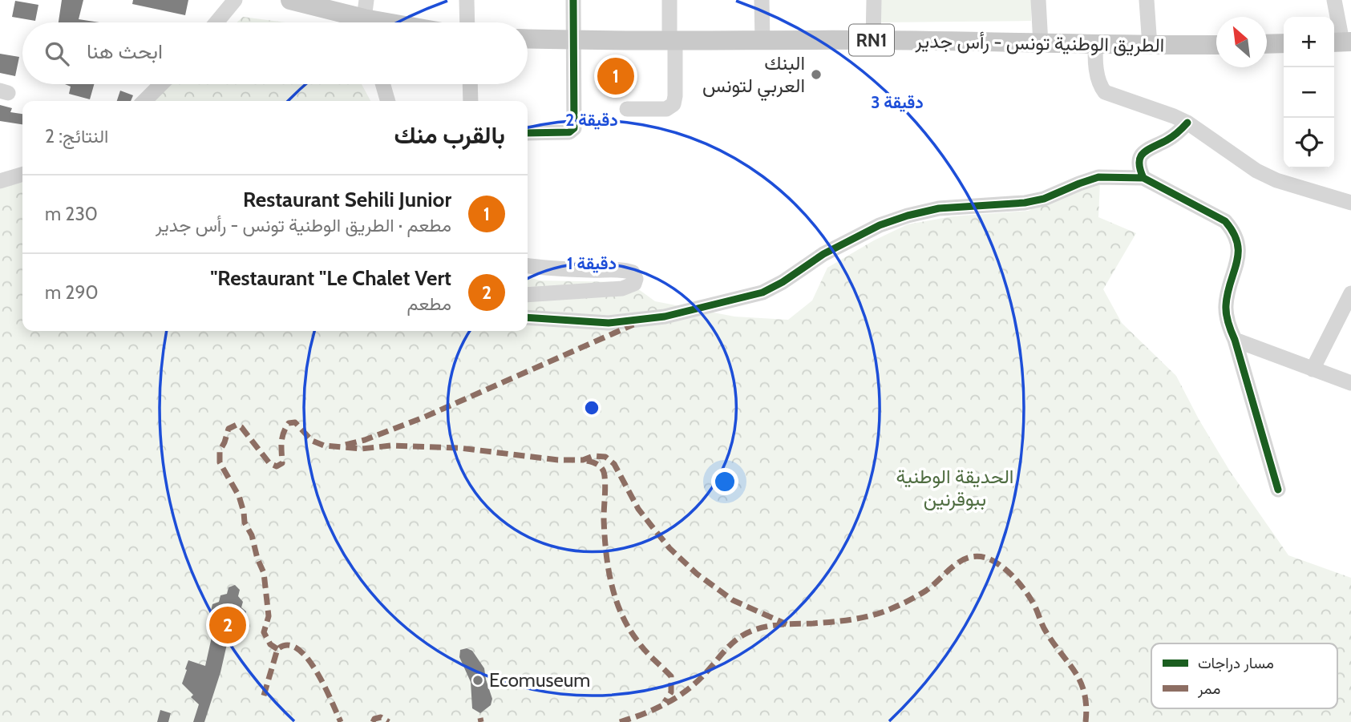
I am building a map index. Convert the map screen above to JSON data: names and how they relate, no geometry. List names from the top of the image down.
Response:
{
  "streets": {
    "main road": ["RN1", "الطريق الوطنية تونس - رأس جدير"]
  },
  "parks": ["الحديقة الوطنية ببوقرنين"],
  "places": ["البنك العربي لتونس", "Ecomuseum"],
  "legend": ["مسار دراجات", "ممر"],
  "north": "top left",
  "page": {
    "map_buttons": ["+", "−"],
    "search": "ابحث هنا",
    "pins": ["1", "2"],
    "heading": ["بالقرب منك", "النتائج: 2"],
    "list": [
      {
        "mark": "1",
        "name": "Restaurant Sehili Junior",
        "note": "مطعم · الطريق الوطنية تونس - رأس جدير",
        "value": "230 m"
      },
      {
        "mark": "2",
        "name": "Restaurant \"Le Chalet Vert\"",
        "note": "مطعم",
        "value": "290 m"
      }
    ]
  },
  "rings": ["3 دقيقة", "2 دقيقة", "1 دقيقة"]
}
